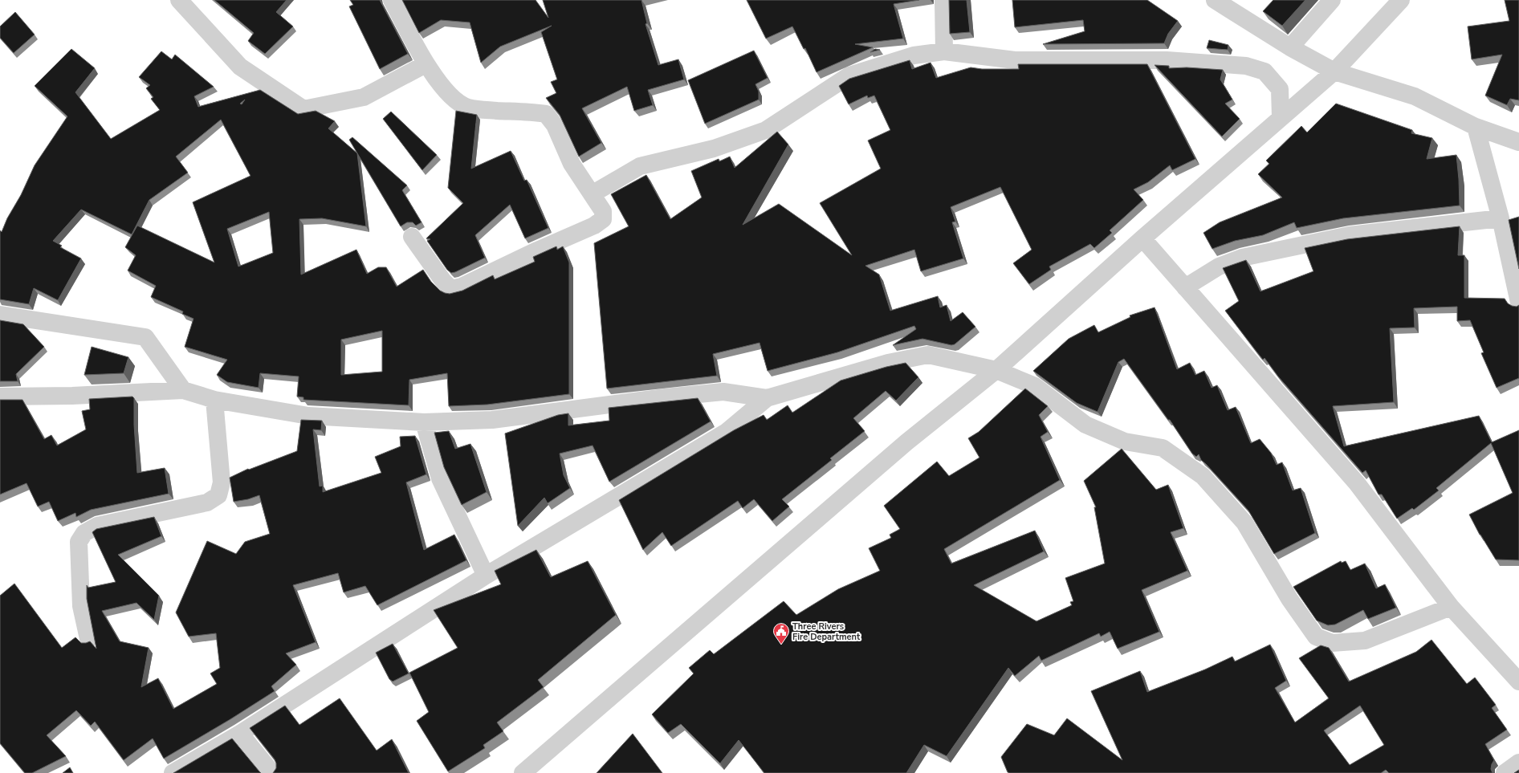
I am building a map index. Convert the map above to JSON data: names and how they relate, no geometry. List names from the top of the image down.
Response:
{
  "places": {
    "public building": ["Three Rivers Fire Department"]
  }
}
